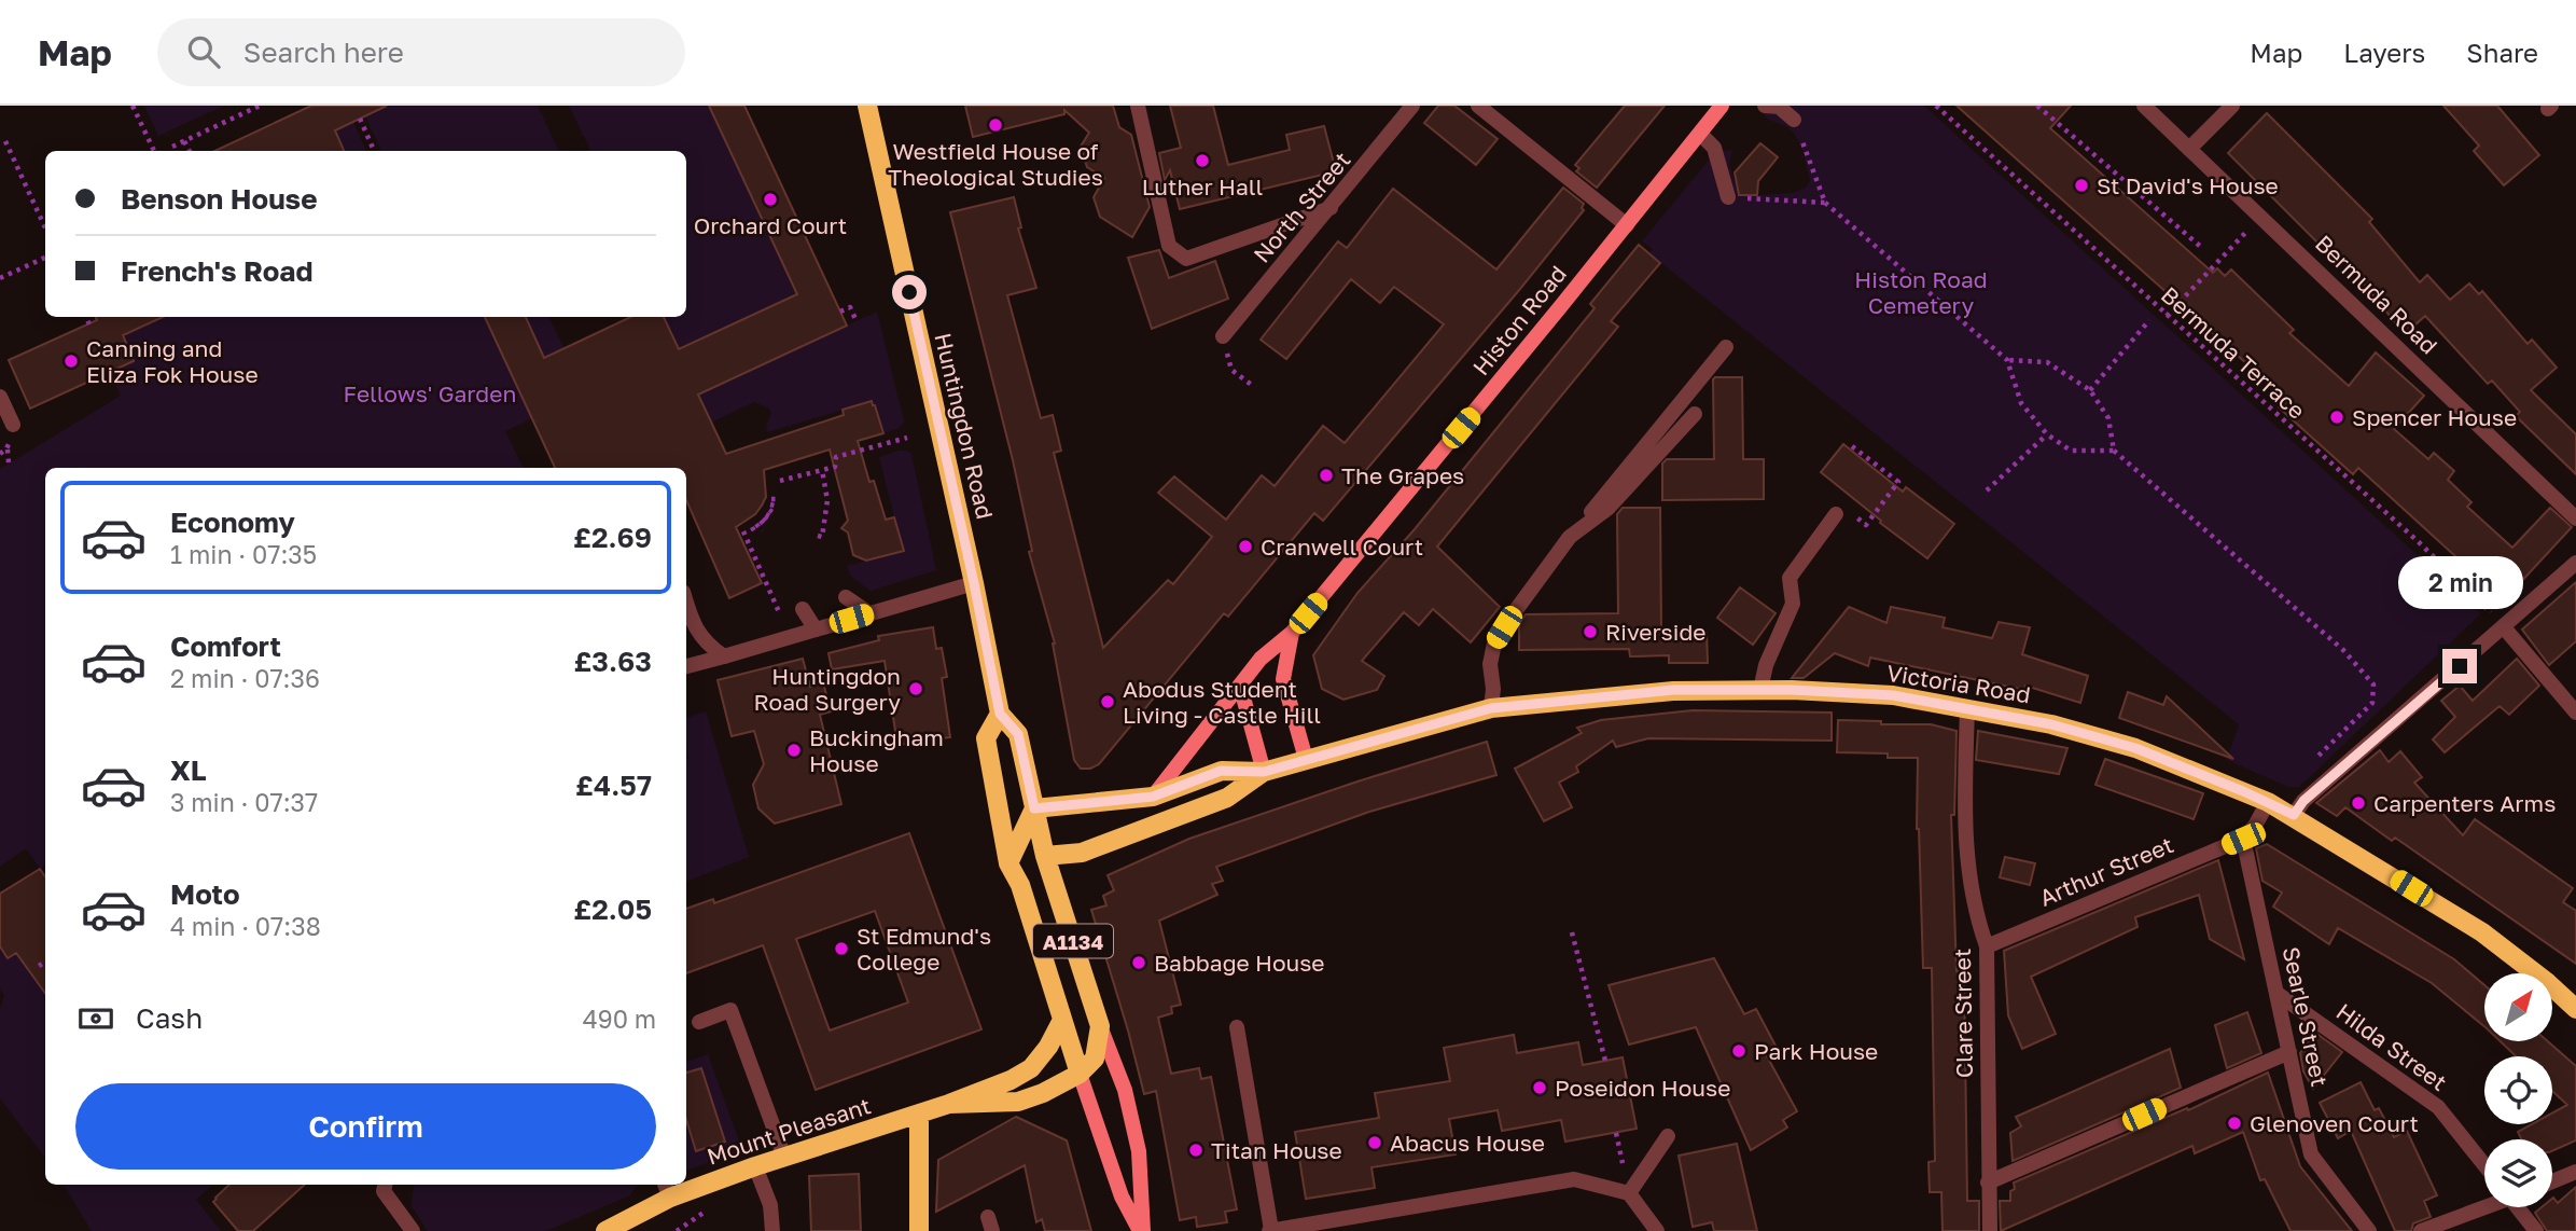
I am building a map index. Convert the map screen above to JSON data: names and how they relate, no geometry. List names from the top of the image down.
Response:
{
  "streets": {
    "main road": [
      "Histon Road",
      "Huntingdon Road",
      "Victoria Road",
      "A1134",
      "Mount Pleasant"
    ],
    "street": [
      "North Street",
      "Bermuda Road",
      "Arthur Street",
      "Clare Street",
      "Searle Street",
      "Hilda Street"
    ],
    "path": ["Bermuda Terrace"]
  },
  "crossings": [
    ["Histon Road", "Victoria Road"],
    ["Huntingdon Road", "Victoria Road"],
    ["Victoria Road", "Clare Street"],
    ["Arthur Street", "Clare Street"],
    ["Arthur Street", "Searle Street"],
    ["A1134", "Mount Pleasant"],
    ["Searle Street", "Hilda Street"]
  ],
  "parks": ["Histon Road Cemetery", "Fellows' Garden"],
  "places": [
    "Westfield House of Theological Studies",
    "Luther Hall",
    "St David's House",
    "Orchard Court",
    "Canning and Eliza Fok House",
    "Spencer House",
    "The Grapes",
    "Cranwell Court",
    "Riverside",
    "Huntingdon Road Surgery",
    "Abodus Student Living - Castle Hill",
    "Buckingham House",
    "Carpenters Arms",
    "St Edmund's College",
    "Babbage House",
    "Park House",
    "Poseidon House",
    "Glenoven Court",
    "Abacus House",
    "Titan House"
  ],
  "north": "top right",
  "page": {
    "header": "Map",
    "search": "Search here",
    "nav": ["Map", "Layers", "Share"],
    "banner": ["Benson House", "French's Road"],
    "list": [
      {
        "name": "Economy",
        "note": "1 min · 07:35",
        "value": "£2.69"
      },
      {
        "name": "Comfort",
        "note": "2 min · 07:36",
        "value": "£3.63"
      },
      {
        "name": "XL",
        "note": "3 min · 07:37",
        "value": "£4.57"
      },
      {
        "name": "Moto",
        "note": "4 min · 07:38",
        "value": "£2.05"
      }
    ],
    "bubble": "2 min",
    "pay": ["Cash", "490 m"],
    "buttons": "Confirm"
  }
}
